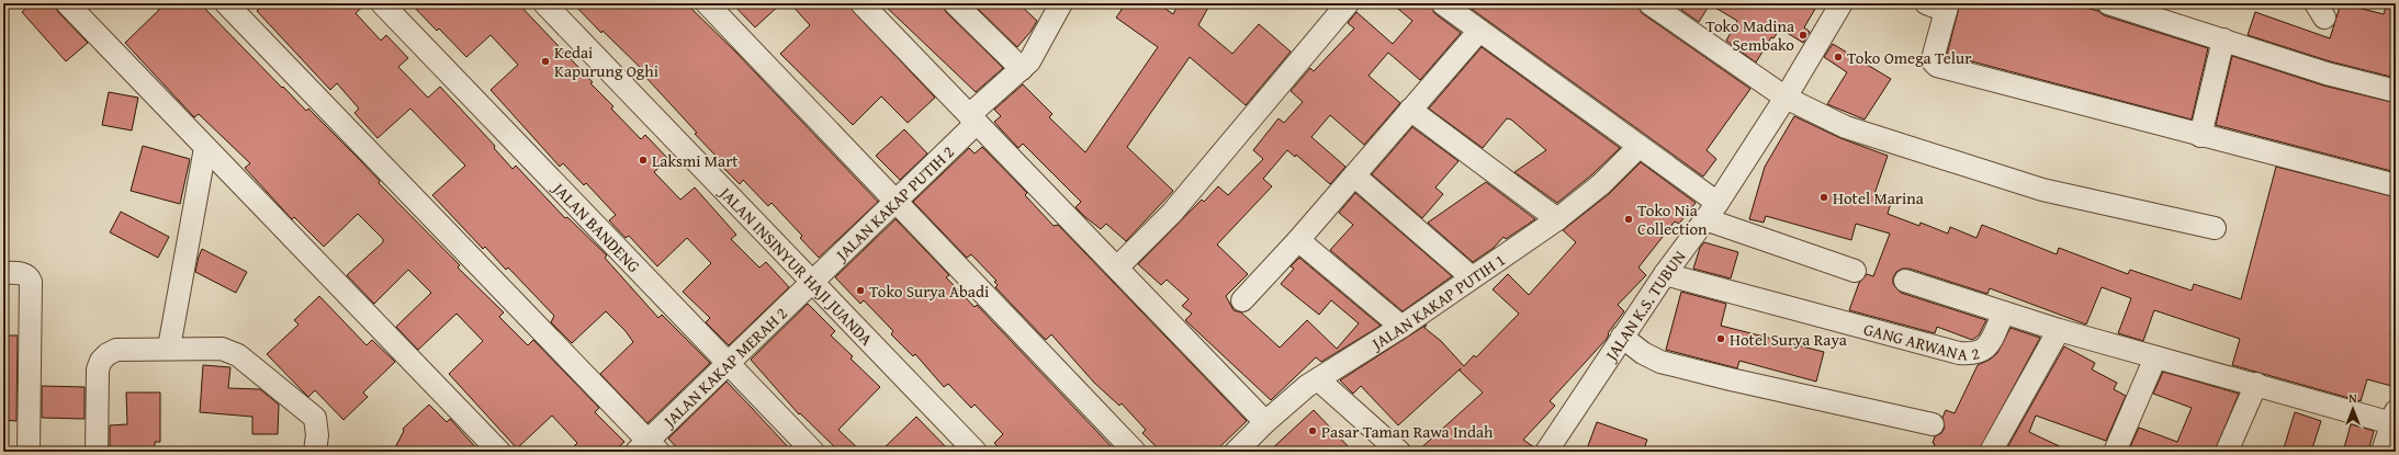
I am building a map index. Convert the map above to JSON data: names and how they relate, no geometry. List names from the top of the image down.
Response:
{
  "streets": {
    "street": [
      "JALAN KAKAP PUTIH 2",
      "JALAN BANDENG",
      "JALAN INSINYUR HAJI JUANDA",
      "JALAN KAKAP PUTIH 1",
      "JALAN K.S. TUBUN",
      "GANG ARWANA 2",
      "JALAN KAKAP MERAH 2"
    ]
  },
  "crossings": [
    ["JALAN KAKAP PUTIH 2", "JALAN INSINYUR HAJI JUANDA"],
    ["JALAN KAKAP PUTIH 2", "JALAN KAKAP MERAH 2"],
    ["JALAN BANDENG", "JALAN KAKAP MERAH 2"],
    ["JALAN INSINYUR HAJI JUANDA", "JALAN KAKAP MERAH 2"],
    ["JALAN K.S. TUBUN", "GANG ARWANA 2"]
  ],
  "places": [
    "Toko Madina Sembako",
    "Toko Omega Telur",
    "Kedai Kapurung Oghi",
    "Laksmi Mart",
    "Hotel Marina",
    "Toko Nia Collection",
    "Toko Surya Abadi",
    "Hotel Surya Raya",
    "Pasar Taman Rawa Indah"
  ],
  "north": "top"
}
